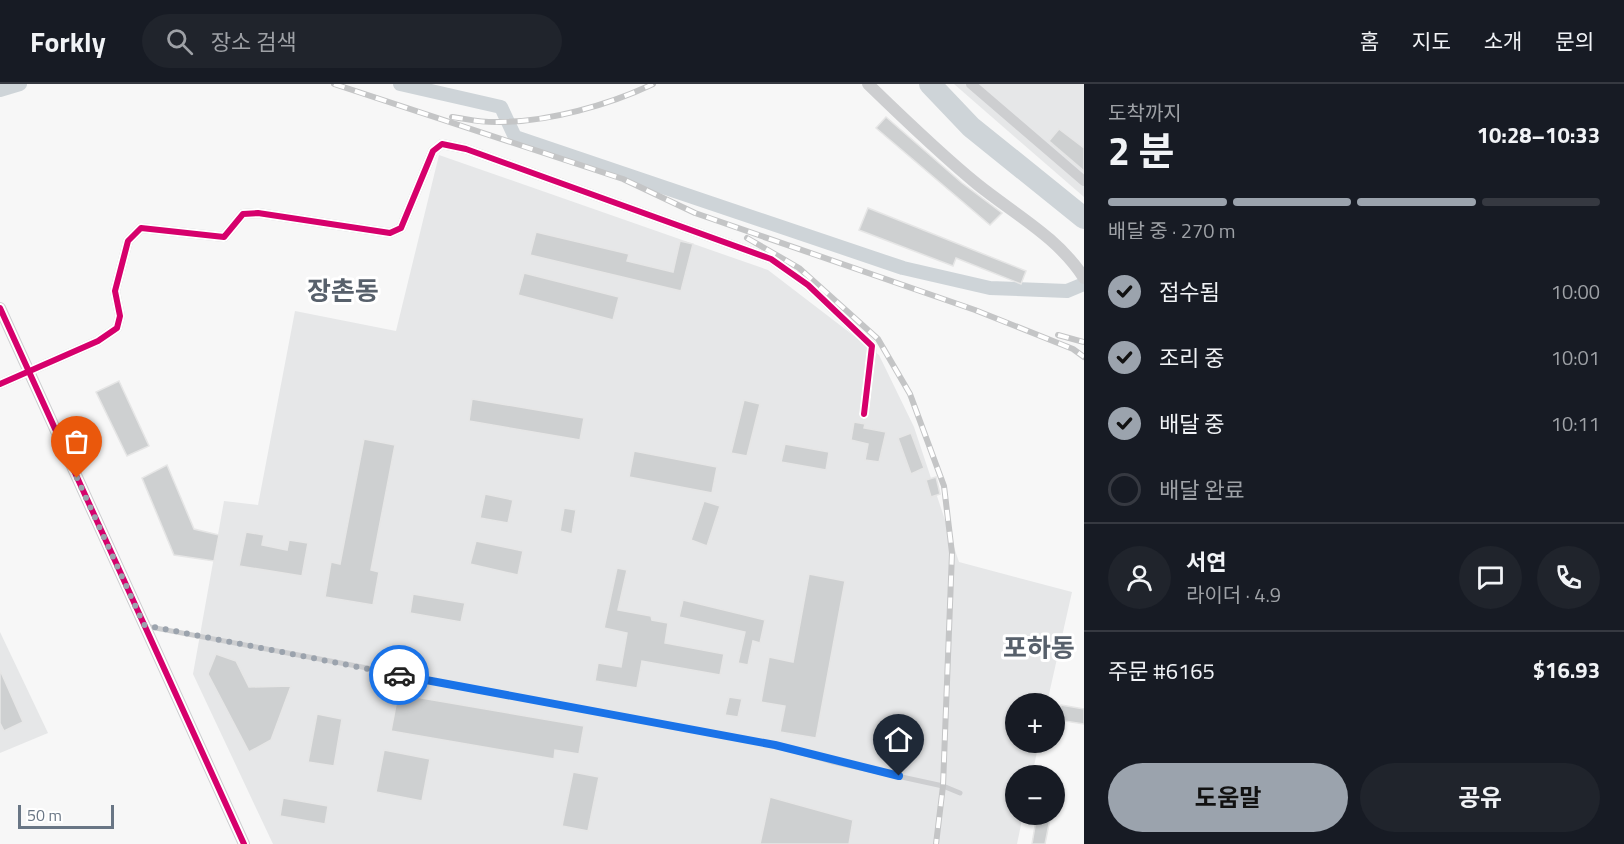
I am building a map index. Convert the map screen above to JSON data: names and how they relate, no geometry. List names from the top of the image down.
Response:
{
  "districts": ["장촌동", "포하동"],
  "scale_bar": "50 m",
  "page": {
    "header": "Forkly",
    "search": "장소 검색",
    "nav": [
      "홈",
      "지도",
      "소개",
      "문의"
    ],
    "heading": ["2 분", "도착까지", "10:28–10:33"],
    "panel": [
      "서연",
      "라이더 · 4.9",
      "주문 #6165",
      "$16.93"
    ],
    "bar": "배달 중 · 270 m",
    "list": [
      ["접수됨", "10:00"],
      ["조리 중", "10:01"],
      ["배달 중", "10:11"],
      "배달 완료"
    ],
    "map_buttons": ["+", "−"],
    "buttons": ["도움말", "공유"],
    "scale": "50 m"
  }
}
